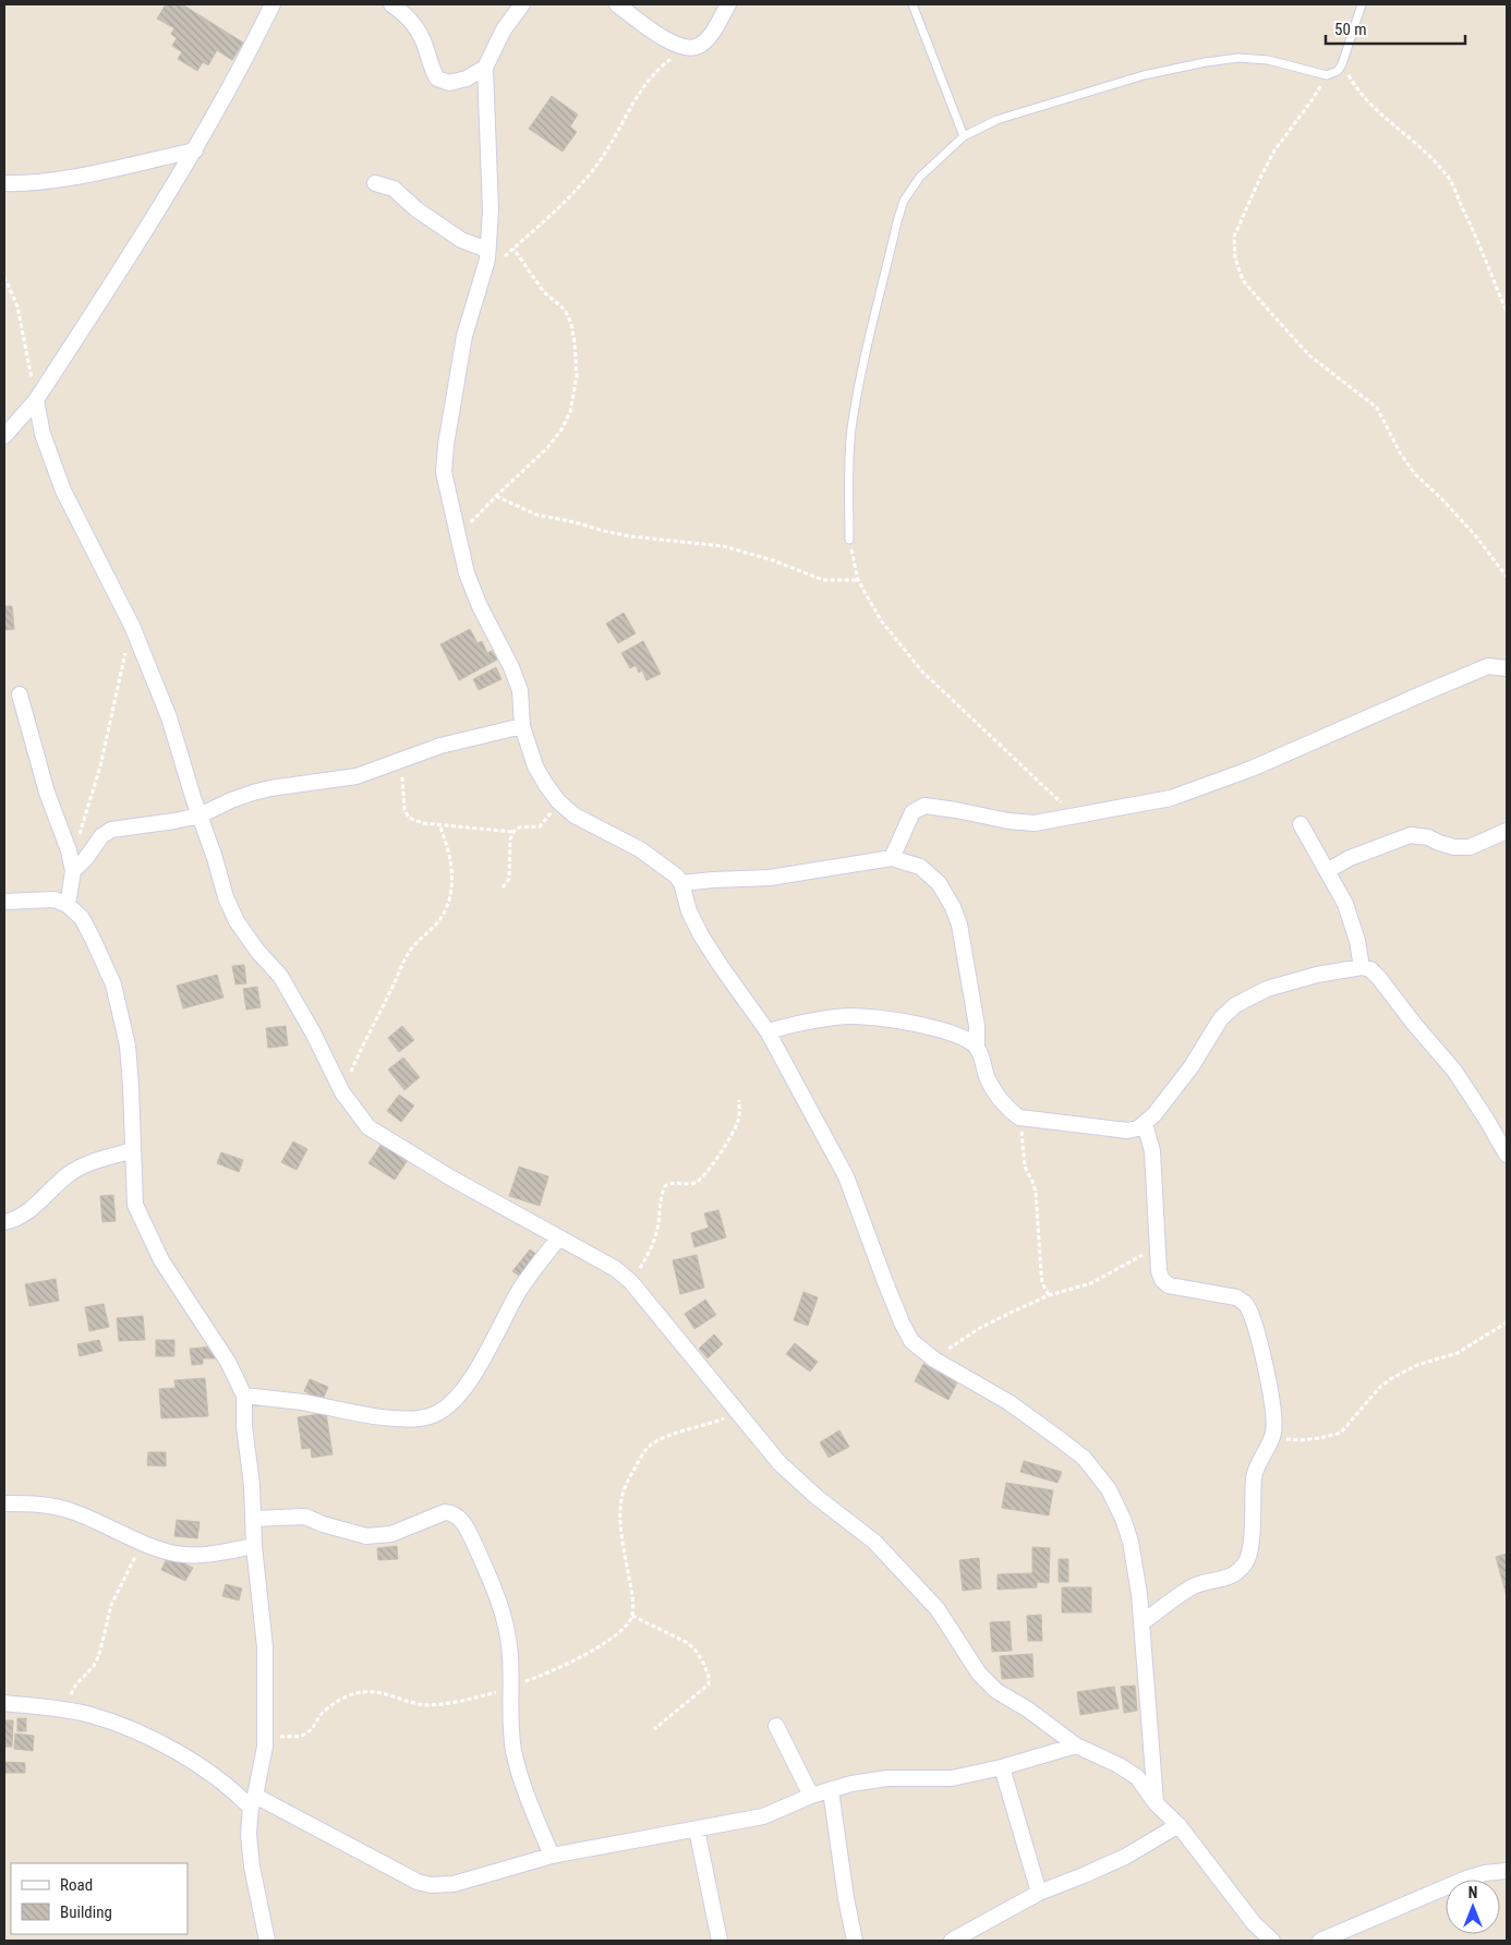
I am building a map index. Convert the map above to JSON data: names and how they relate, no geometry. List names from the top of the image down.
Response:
{
  "legend": ["Road", "Building"],
  "scale_bar": "50 m",
  "north": "top"
}
